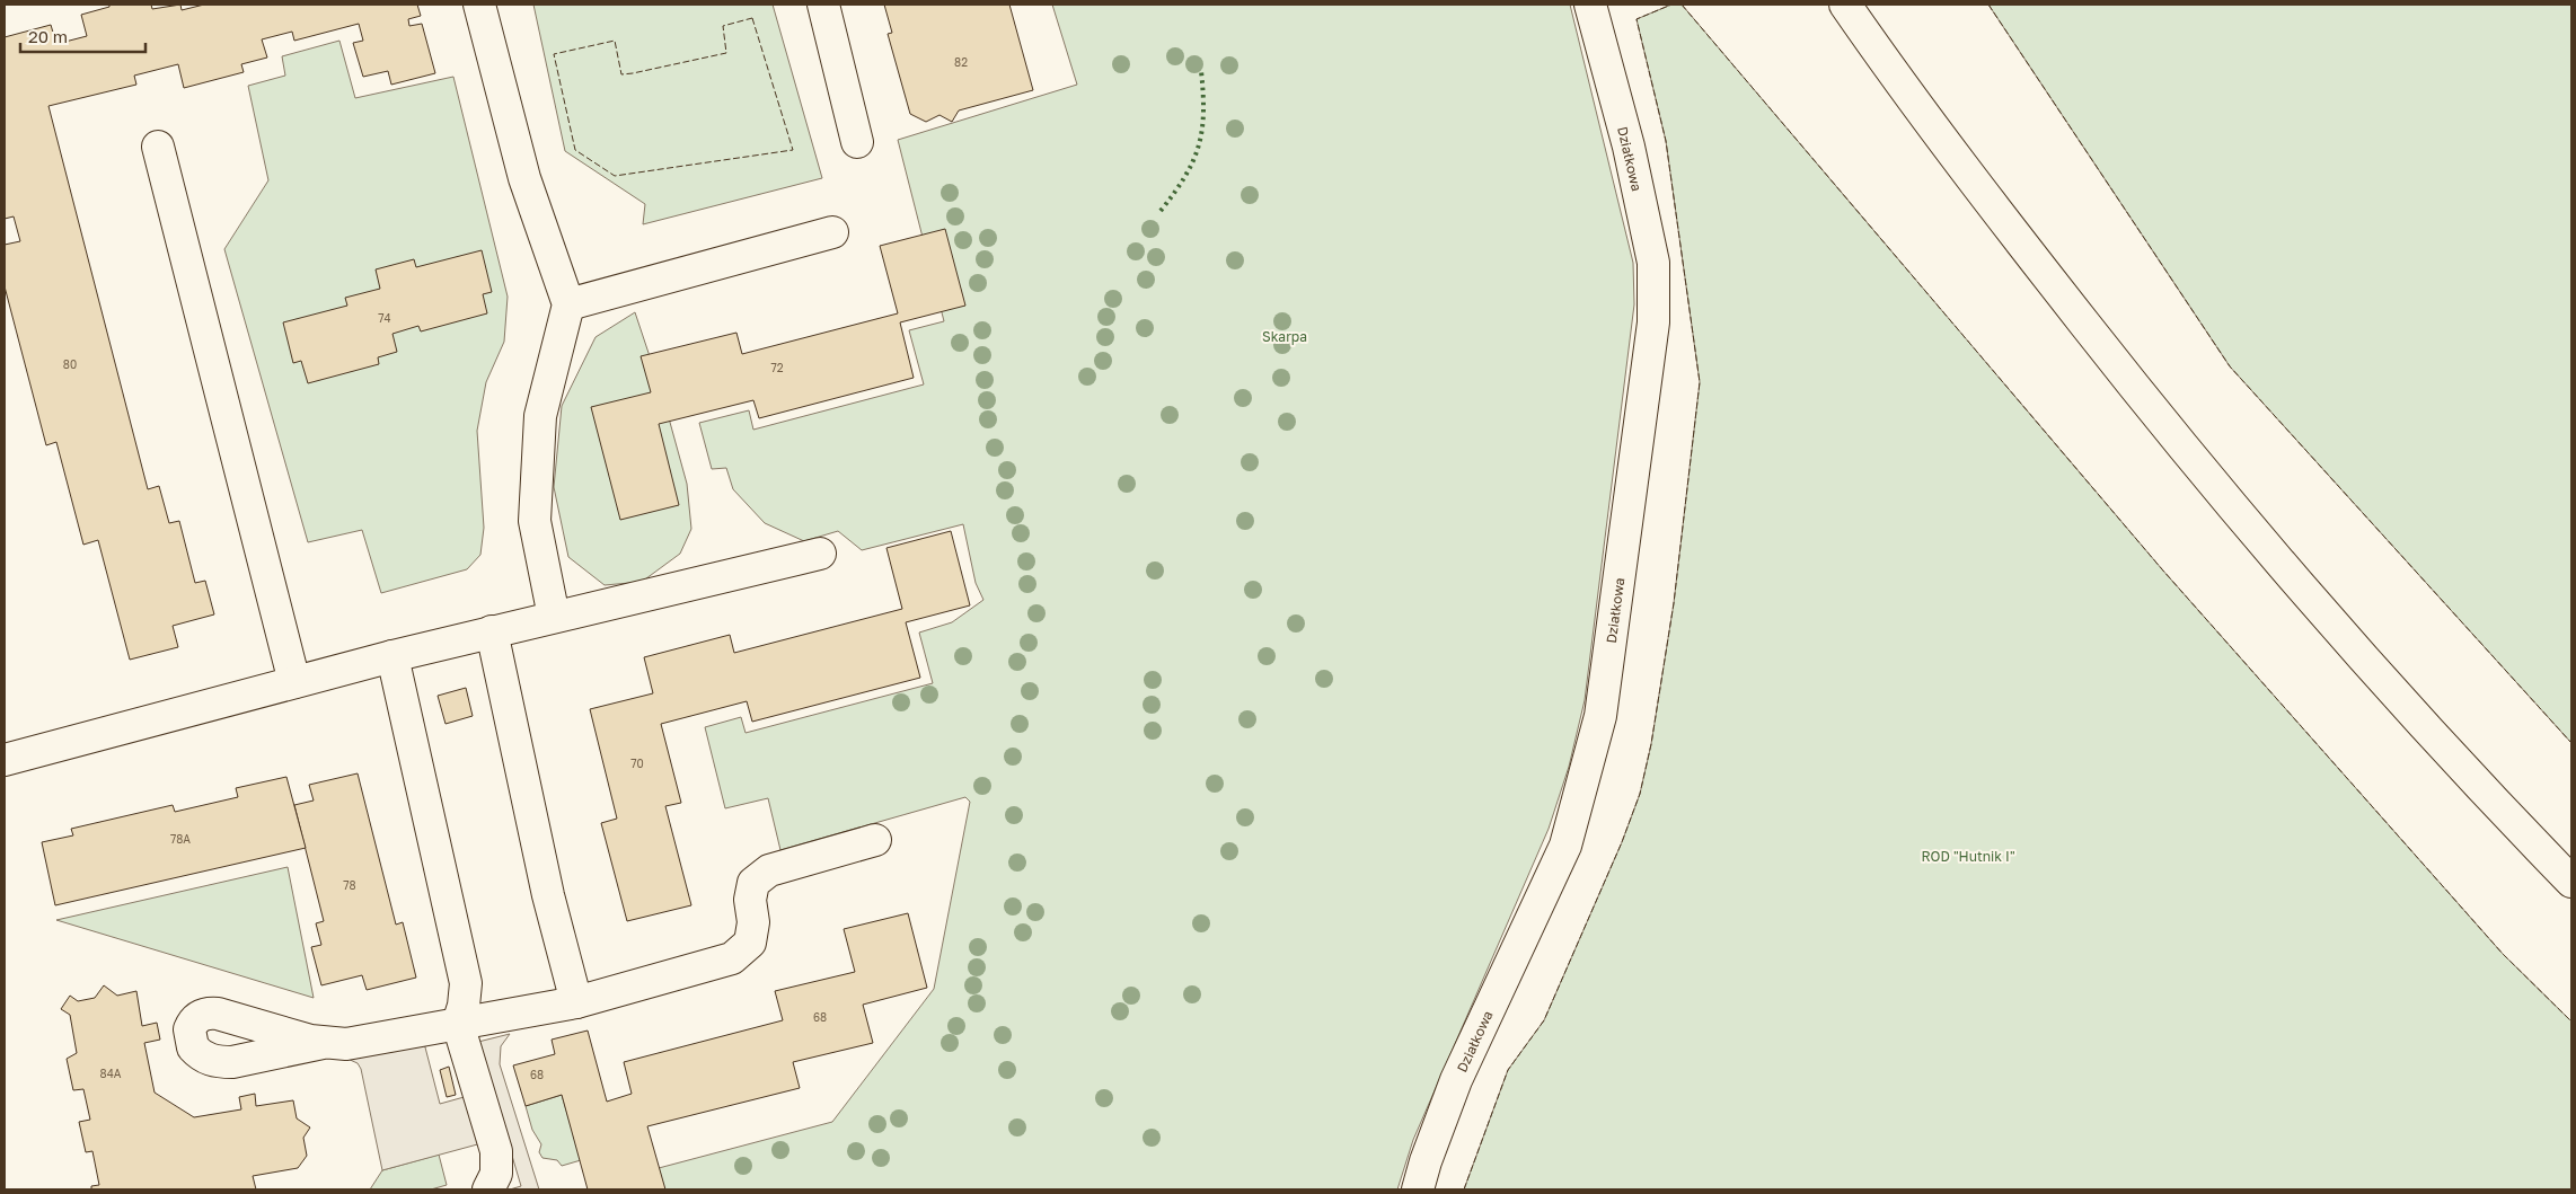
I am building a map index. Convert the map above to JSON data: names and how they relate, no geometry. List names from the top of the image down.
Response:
{
  "streets": {
    "street": ["Działkowa"]
  },
  "parks": ["Skarpa", "ROD \"Hutnik I\""],
  "house_numbers": [
    "82",
    "74",
    "80",
    "72",
    "70",
    "78A",
    "78",
    "68",
    "84A",
    "68"
  ],
  "scale_bar": "20 m"
}
